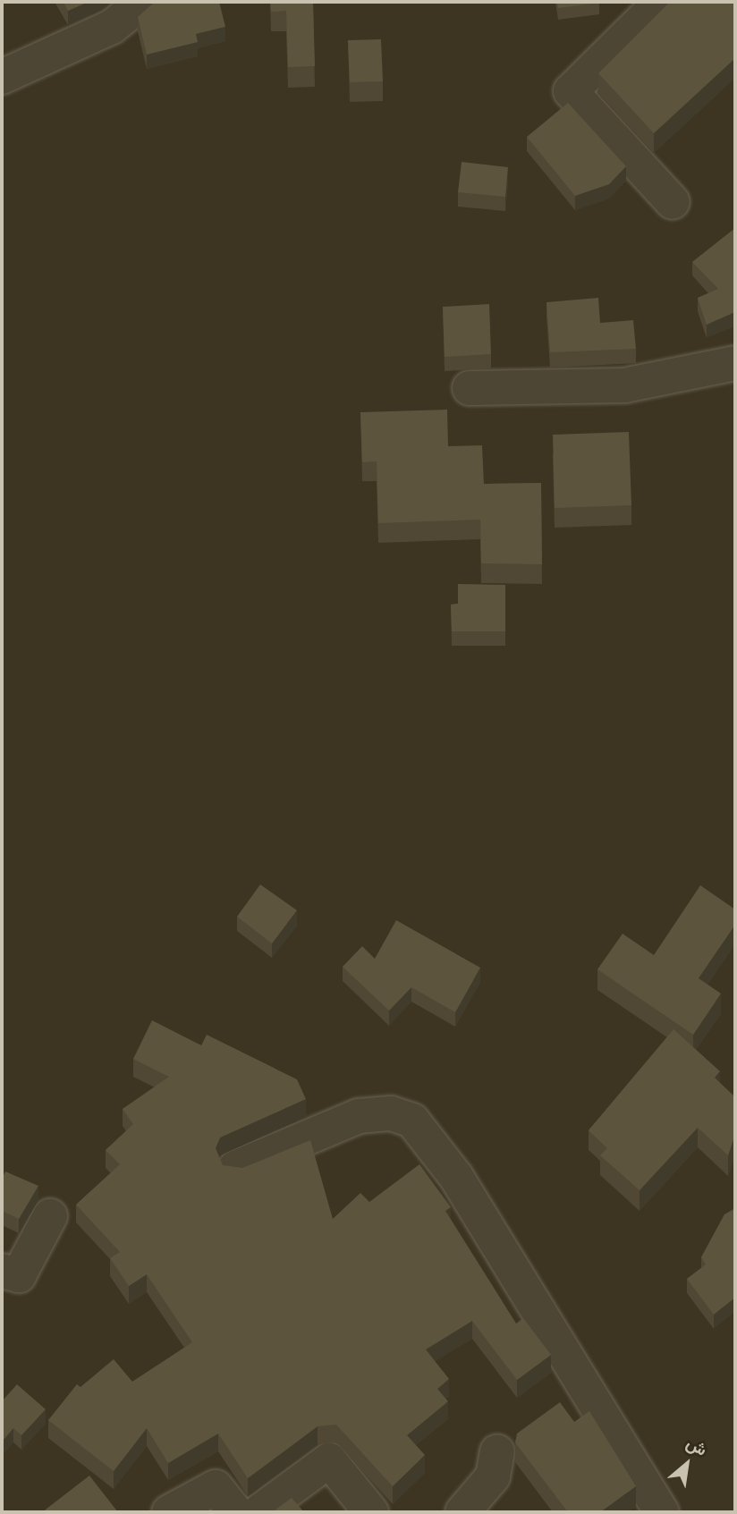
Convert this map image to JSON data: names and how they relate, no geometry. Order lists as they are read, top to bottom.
{
  "north": "top right"
}
